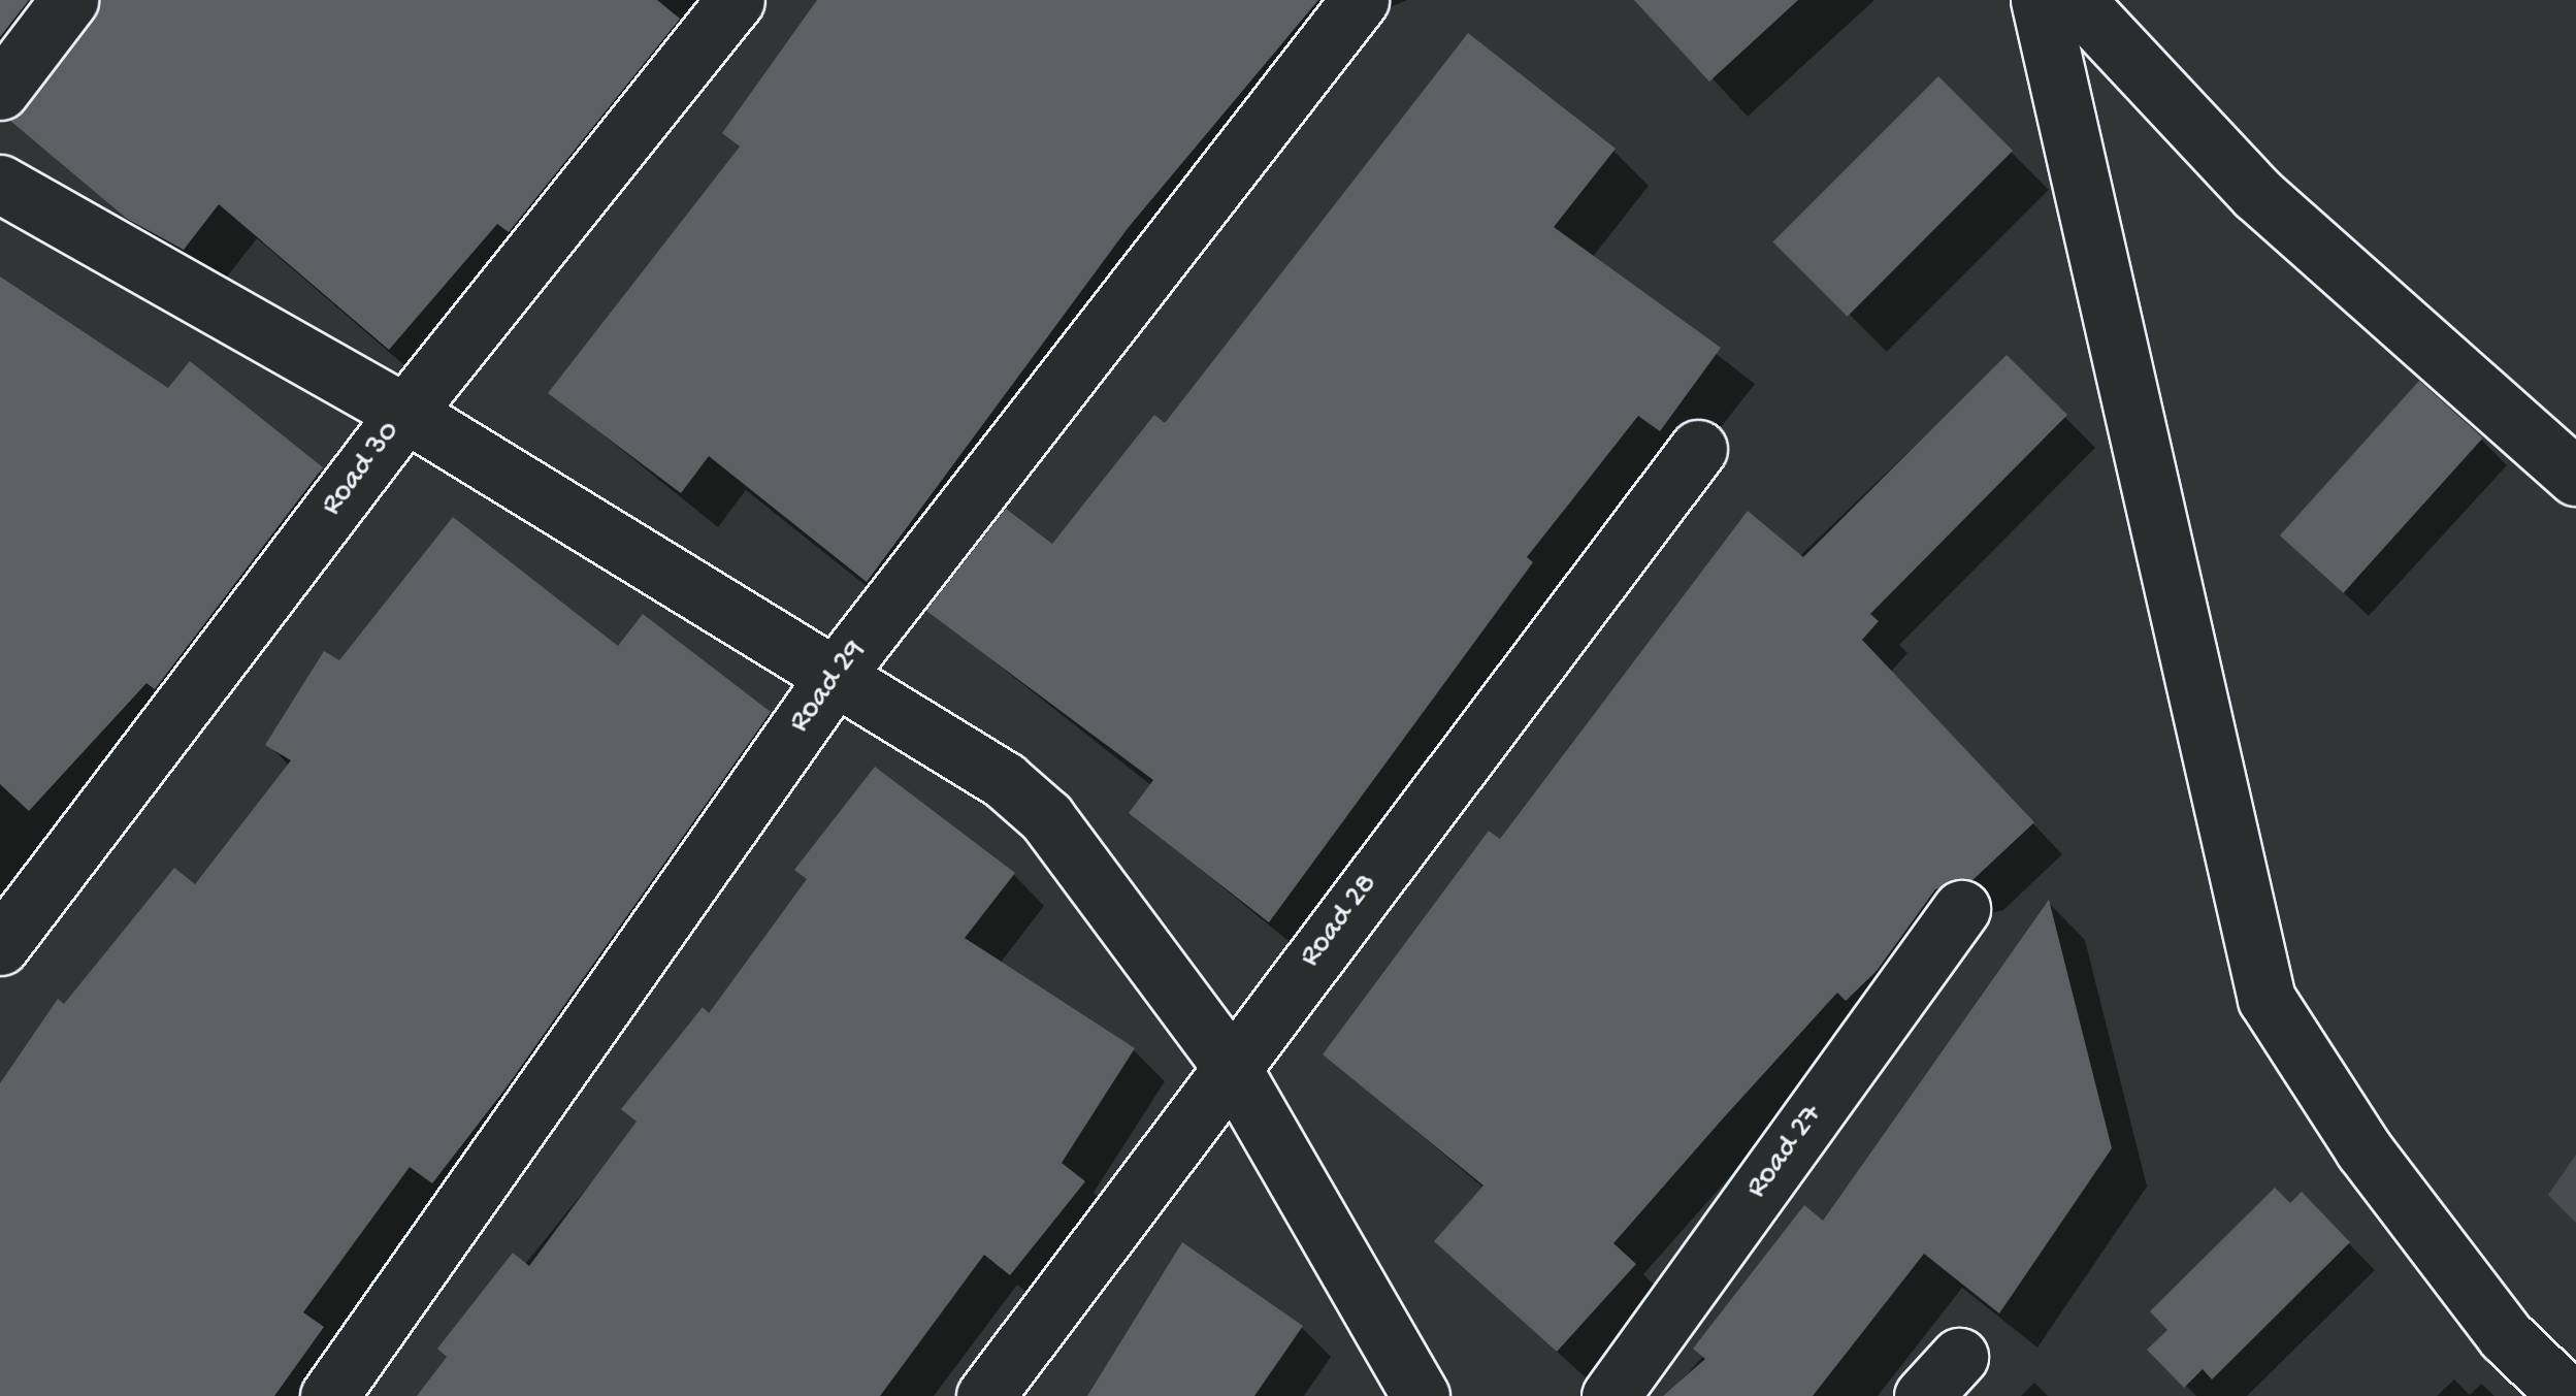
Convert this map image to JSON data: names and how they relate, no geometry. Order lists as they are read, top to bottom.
{
  "streets": {
    "street": [
      "Road 30",
      "Road 29",
      "Road 28",
      "Road 27"
    ]
  }
}
